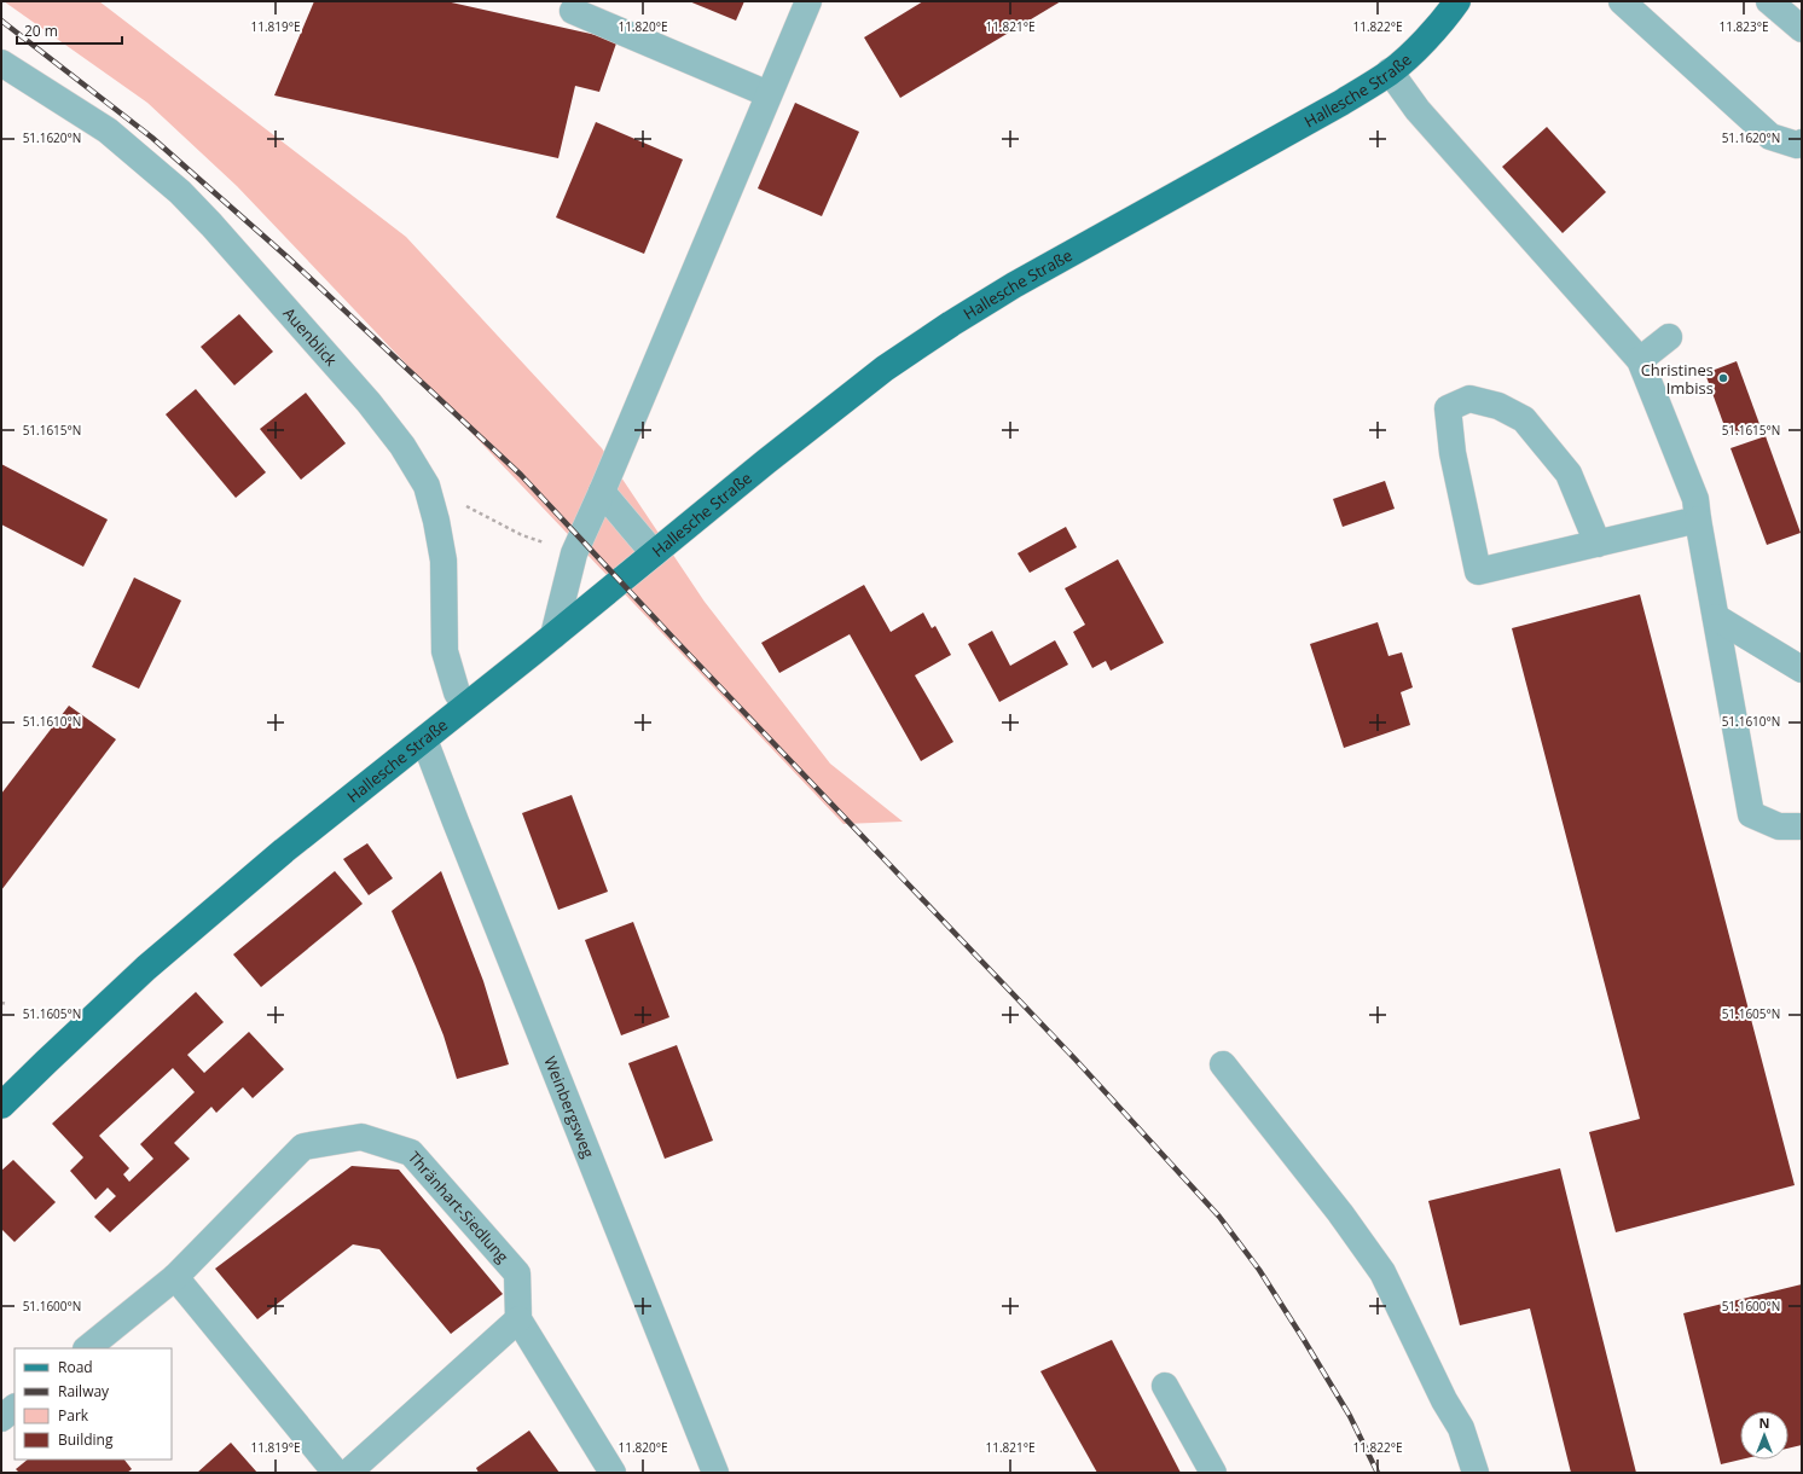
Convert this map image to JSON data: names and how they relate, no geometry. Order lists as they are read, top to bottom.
{
  "streets": {
    "main road": ["Hallesche Straße"],
    "street": ["Auenblick", "Weinbergsweg", "Thränhart-Siedlung"]
  },
  "crossings": [
    ["Hallesche Straße", "Auenblick"],
    ["Hallesche Straße", "Weinbergsweg"]
  ],
  "places": ["Christines Imbiss"],
  "legend": [
    "Road",
    "Railway",
    "Park",
    "Building"
  ],
  "scale_bar": "20 m",
  "north": "top",
  "coordinates": [
    "11.819°E",
    "11.820°E",
    "11.821°E",
    "11.822°E",
    "11.823°E",
    "51.1620°N",
    "51.1615°N",
    "51.1610°N",
    "51.1605°N",
    "51.1600°N"
  ]
}
